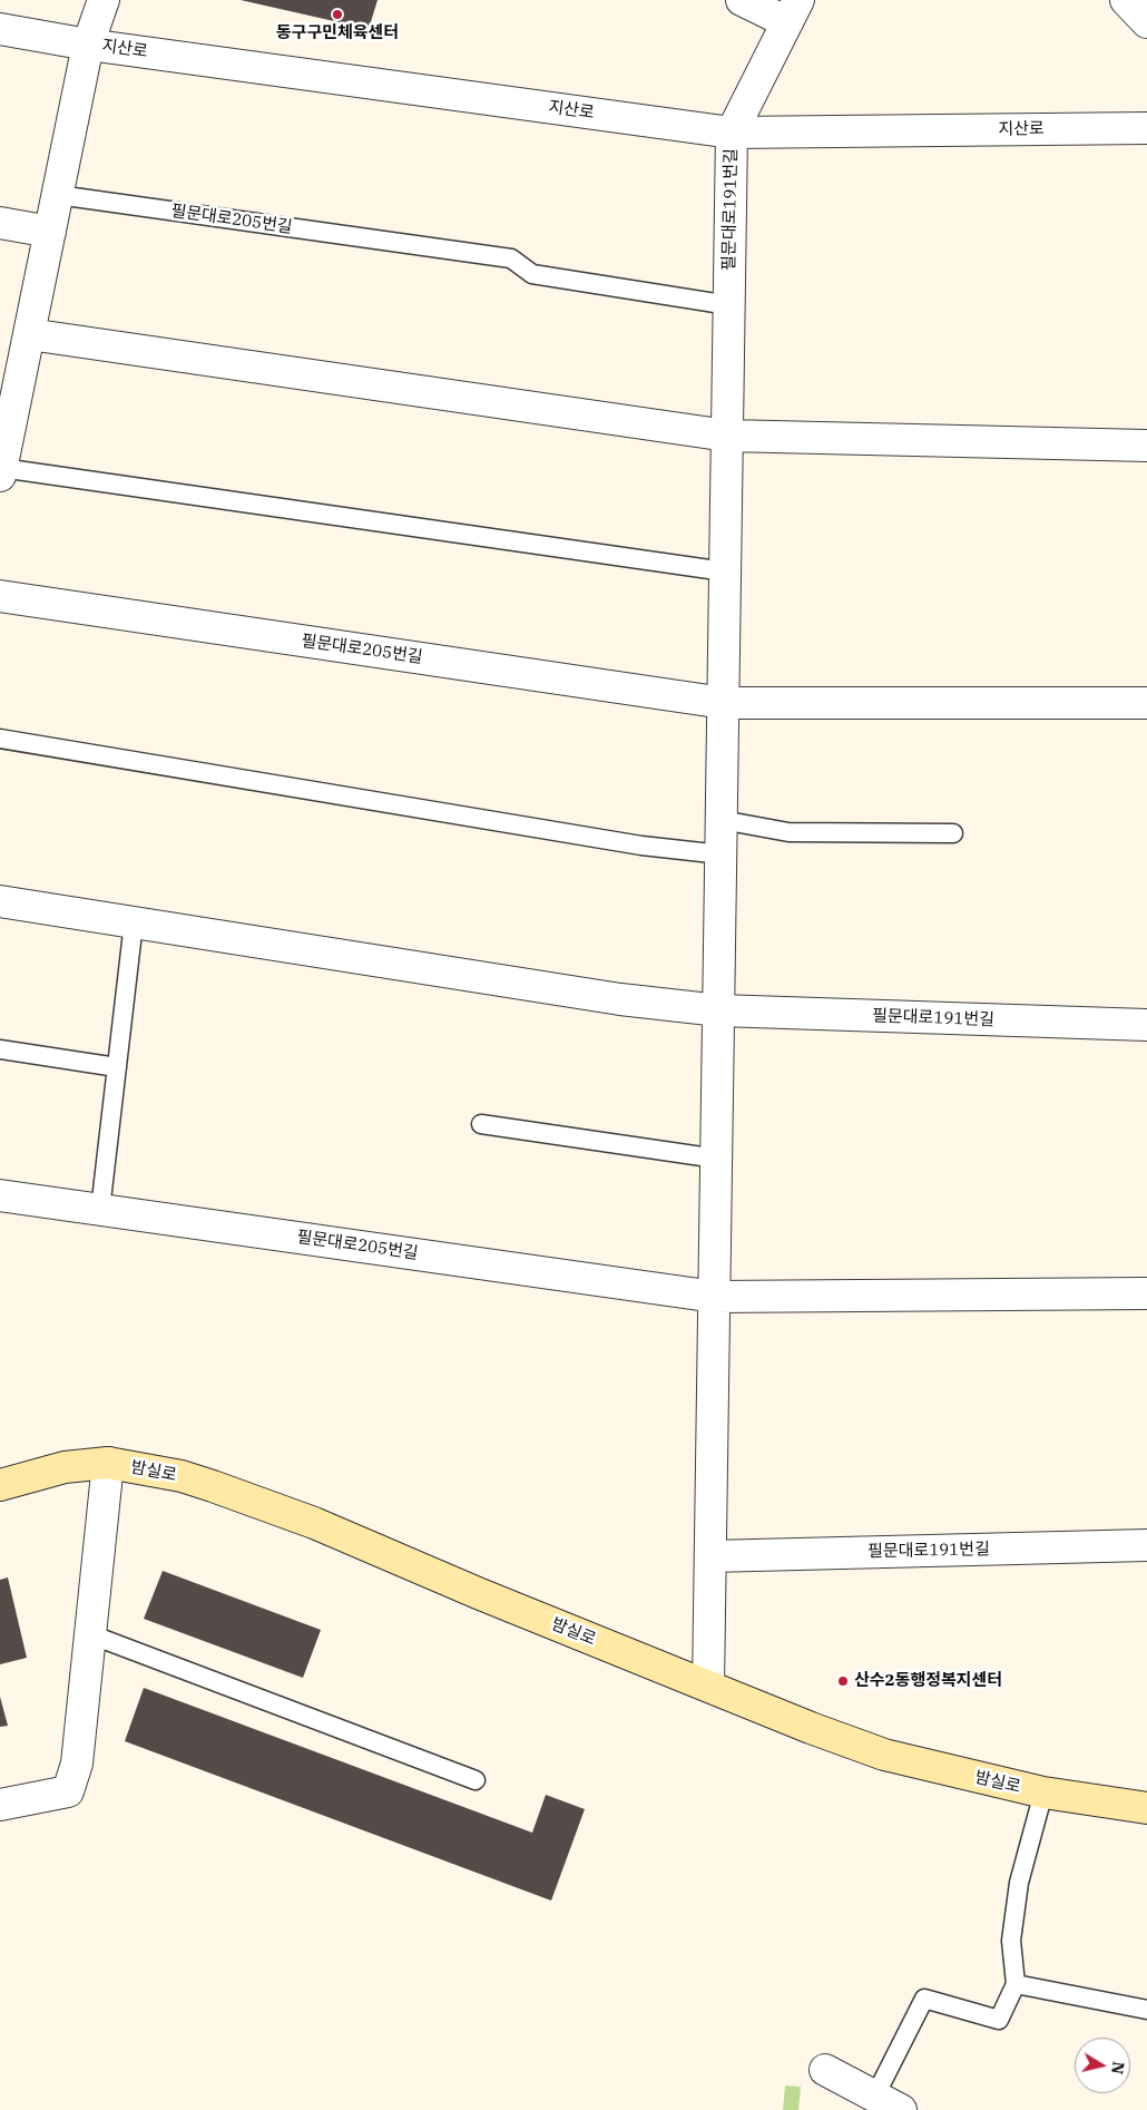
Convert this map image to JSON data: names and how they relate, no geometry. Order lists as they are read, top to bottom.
{
  "streets": {
    "main road": ["밤실로"],
    "street": ["지산로", "필문대로191번길", "필문대로205번길"]
  },
  "crossings": [
    ["지산로", "필문대로191번길"],
    ["필문대로191번길", "필문대로205번길"],
    ["필문대로191번길", "밤실로"]
  ],
  "places": ["동구구민체육센터", "산수2동행정복지센터"],
  "north": "right"
}
